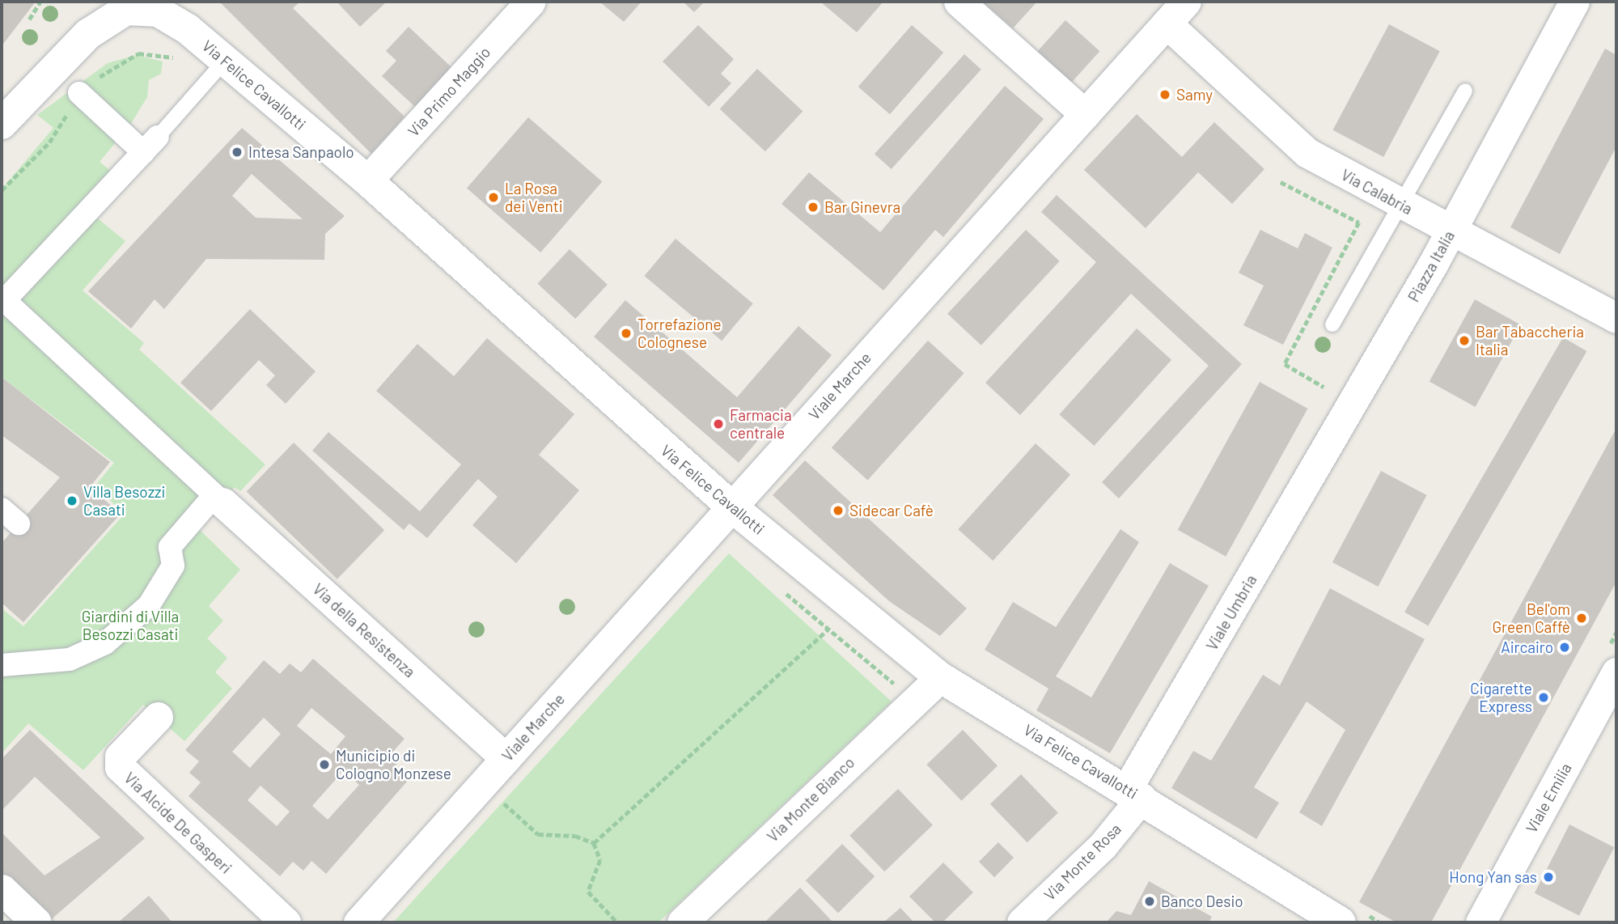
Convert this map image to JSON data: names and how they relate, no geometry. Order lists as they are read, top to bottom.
{
  "streets": {
    "street": [
      "Via Felice Cavallotti",
      "Via Primo Maggio",
      "Via Calabria",
      "Piazza Italia",
      "Viale Marche",
      "Viale Umbria",
      "Via della Resistenza",
      "Viale Emilia",
      "Via Monte Bianco",
      "Via Alcide De Gasperi",
      "Via Monte Rosa"
    ]
  },
  "crossings": [
    ["Via Felice Cavallotti", "Via Primo Maggio"],
    ["Via Felice Cavallotti", "Viale Marche"],
    ["Via Felice Cavallotti", "Viale Umbria"],
    ["Via Felice Cavallotti", "Via Monte Bianco"],
    ["Via Felice Cavallotti", "Via Monte Rosa"],
    ["Via Calabria", "Piazza Italia"],
    ["Via Calabria", "Viale Marche"],
    ["Piazza Italia", "Viale Umbria"],
    ["Viale Marche", "Via della Resistenza"],
    ["Viale Umbria", "Via Monte Rosa"]
  ],
  "parks": ["Giardini di Villa Besozzi Casati"],
  "places": [
    "Samy",
    "Intesa Sanpaolo",
    "La Rosa dei Venti",
    "Bar Ginevra",
    "Torrefazione Colognese",
    "Bar Tabaccheria Italia",
    "Farmacia centrale",
    "Villa Besozzi Casati",
    "Sidecar Cafè",
    "Bel'om Green Caffè",
    "Aircairo",
    "Cigarette Express",
    "Municipio di Cologno Monzese",
    "Hong Yan sas",
    "Banco Desio"
  ]
}
